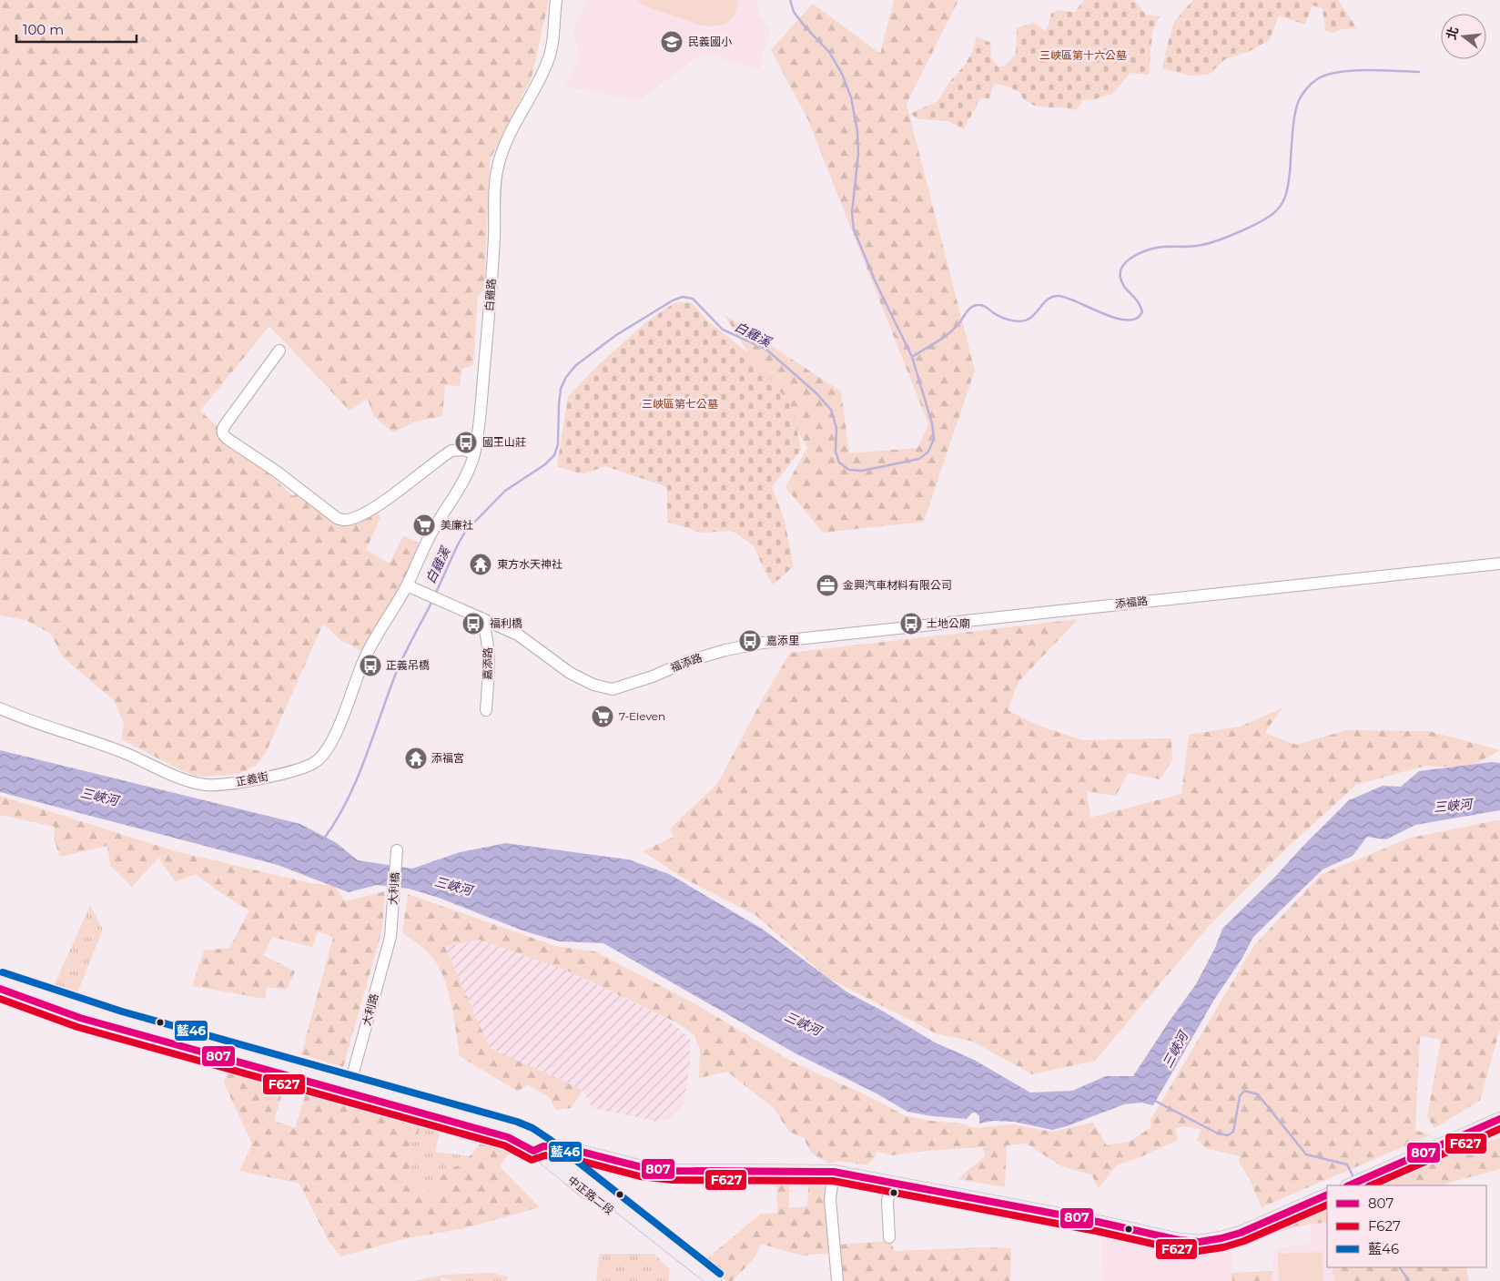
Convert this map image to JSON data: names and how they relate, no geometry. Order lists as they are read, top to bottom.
{
  "streets": {
    "main road": ["中正路二段"],
    "street": [
      "白雞路",
      "添福路",
      "福添路",
      "嘉添路",
      "正義街",
      "大利橋",
      "大利路"
    ]
  },
  "crossings": [
    ["白雞路", "正義街"],
    ["添福路", "福添路"],
    ["福添路", "嘉添路"],
    ["大利橋", "大利路"],
    ["大利路", "中正路二段"]
  ],
  "water": ["白雞溪", "三峽河"],
  "parks": ["三峽區第十六公墓", "三峽區第七公墓"],
  "places": {
    "school or university": ["民義國小"],
    "bus stop": [
      "國王山莊",
      "福利橋",
      "土地公廟",
      "嘉添里",
      "正義吊橋"
    ],
    "supermarket": ["美廉社", "7-Eleven"],
    "temple": ["東方水天神社", "添福宮"],
    "office": ["金興汽車材料有限公司"]
  },
  "lines": ["transit line 藍46", "transit line 807", "transit line F627"],
  "legend": ["807", "F627", "藍46"],
  "scale_bar": "100 m",
  "north": "left"
}
